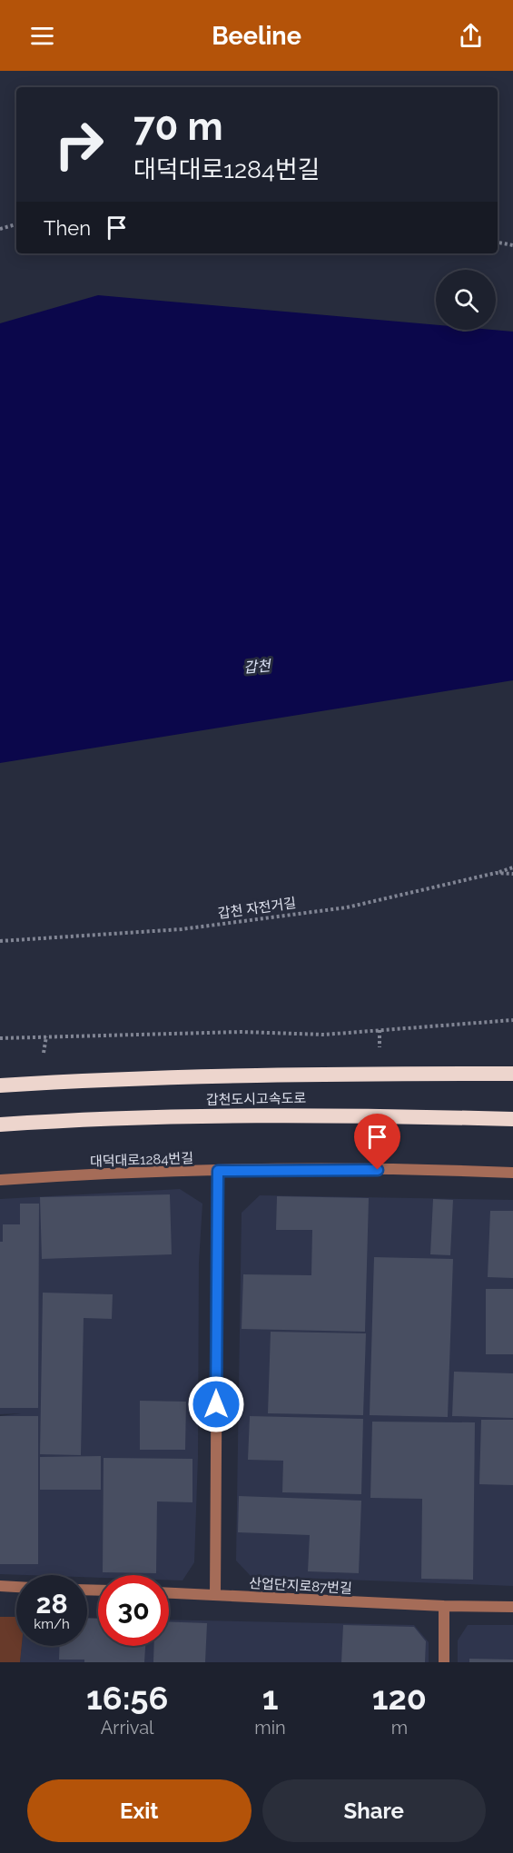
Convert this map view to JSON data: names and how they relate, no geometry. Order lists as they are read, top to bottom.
{
  "streets": {
    "highway": ["갑천도시고속도로"],
    "street": ["대덕대로1284번길", "산업단지로87번길"],
    "path": ["갑천 자전거길"]
  },
  "water": ["갑천"],
  "page": {
    "header": "Beeline",
    "turn": ["70 m", "대덕대로1284번길"],
    "then": "Then",
    "speed": "28 km/h",
    "limit": "30",
    "eta": [
      "16:56",
      "Arrival",
      "1",
      "min",
      "120",
      "m"
    ],
    "buttons": ["Exit", "Share"]
  }
}
